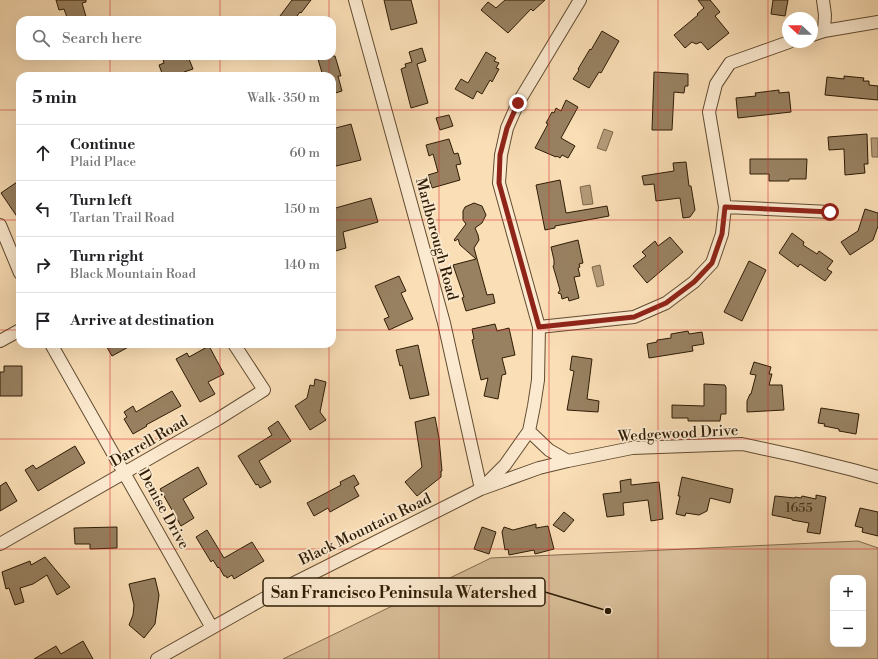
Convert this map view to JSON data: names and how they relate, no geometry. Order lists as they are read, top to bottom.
{
  "streets": {
    "street": [
      "Marlborough Road",
      "Wedgewood Drive",
      "Darrell Road",
      "Denise Drive",
      "Black Mountain Road"
    ]
  },
  "crossings": [
    ["Marlborough Road", "Wedgewood Drive"],
    ["Marlborough Road", "Black Mountain Road"],
    ["Wedgewood Drive", "Black Mountain Road"],
    ["Darrell Road", "Denise Drive"],
    ["Denise Drive", "Black Mountain Road"]
  ],
  "places": ["San Francisco Peninsula Watershed"],
  "house_numbers": ["1655"],
  "north": "left",
  "page": {
    "search": "Search here",
    "heading": ["5 min", "Walk · 350 m"],
    "list": [
      ["Continue", "Plaid Place", "60 m"],
      ["Turn left", "Tartan Trail Road", "150 m"],
      ["Turn right", "Black Mountain Road", "140 m"],
      "Arrive at destination"
    ],
    "map_buttons": ["+", "−"]
  }
}
